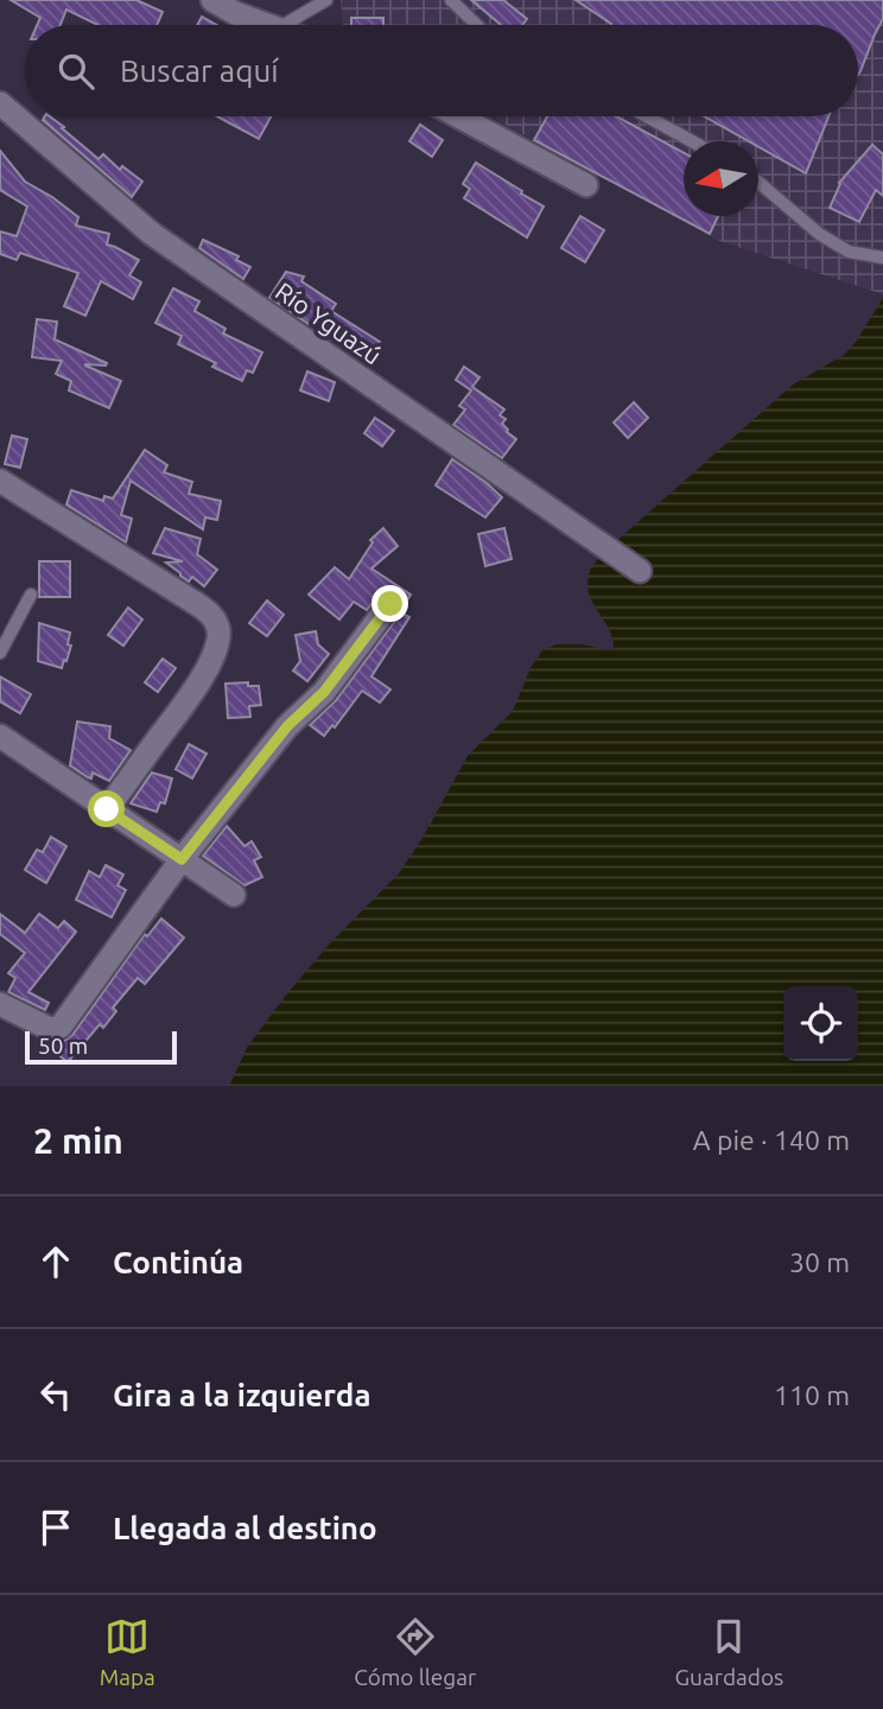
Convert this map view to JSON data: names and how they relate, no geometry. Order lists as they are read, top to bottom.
{
  "streets": {
    "street": ["Río Yguazú"]
  },
  "scale_bar": "50 m",
  "north": "left",
  "page": {
    "search": "Buscar aquí",
    "scale": "50 m",
    "heading": ["2 min", "A pie · 140 m"],
    "list": [
      ["Continúa", "30 m"],
      ["Gira a la izquierda", "110 m"],
      "Llegada al destino"
    ],
    "nav": ["Mapa", "Cómo llegar", "Guardados"]
  }
}
